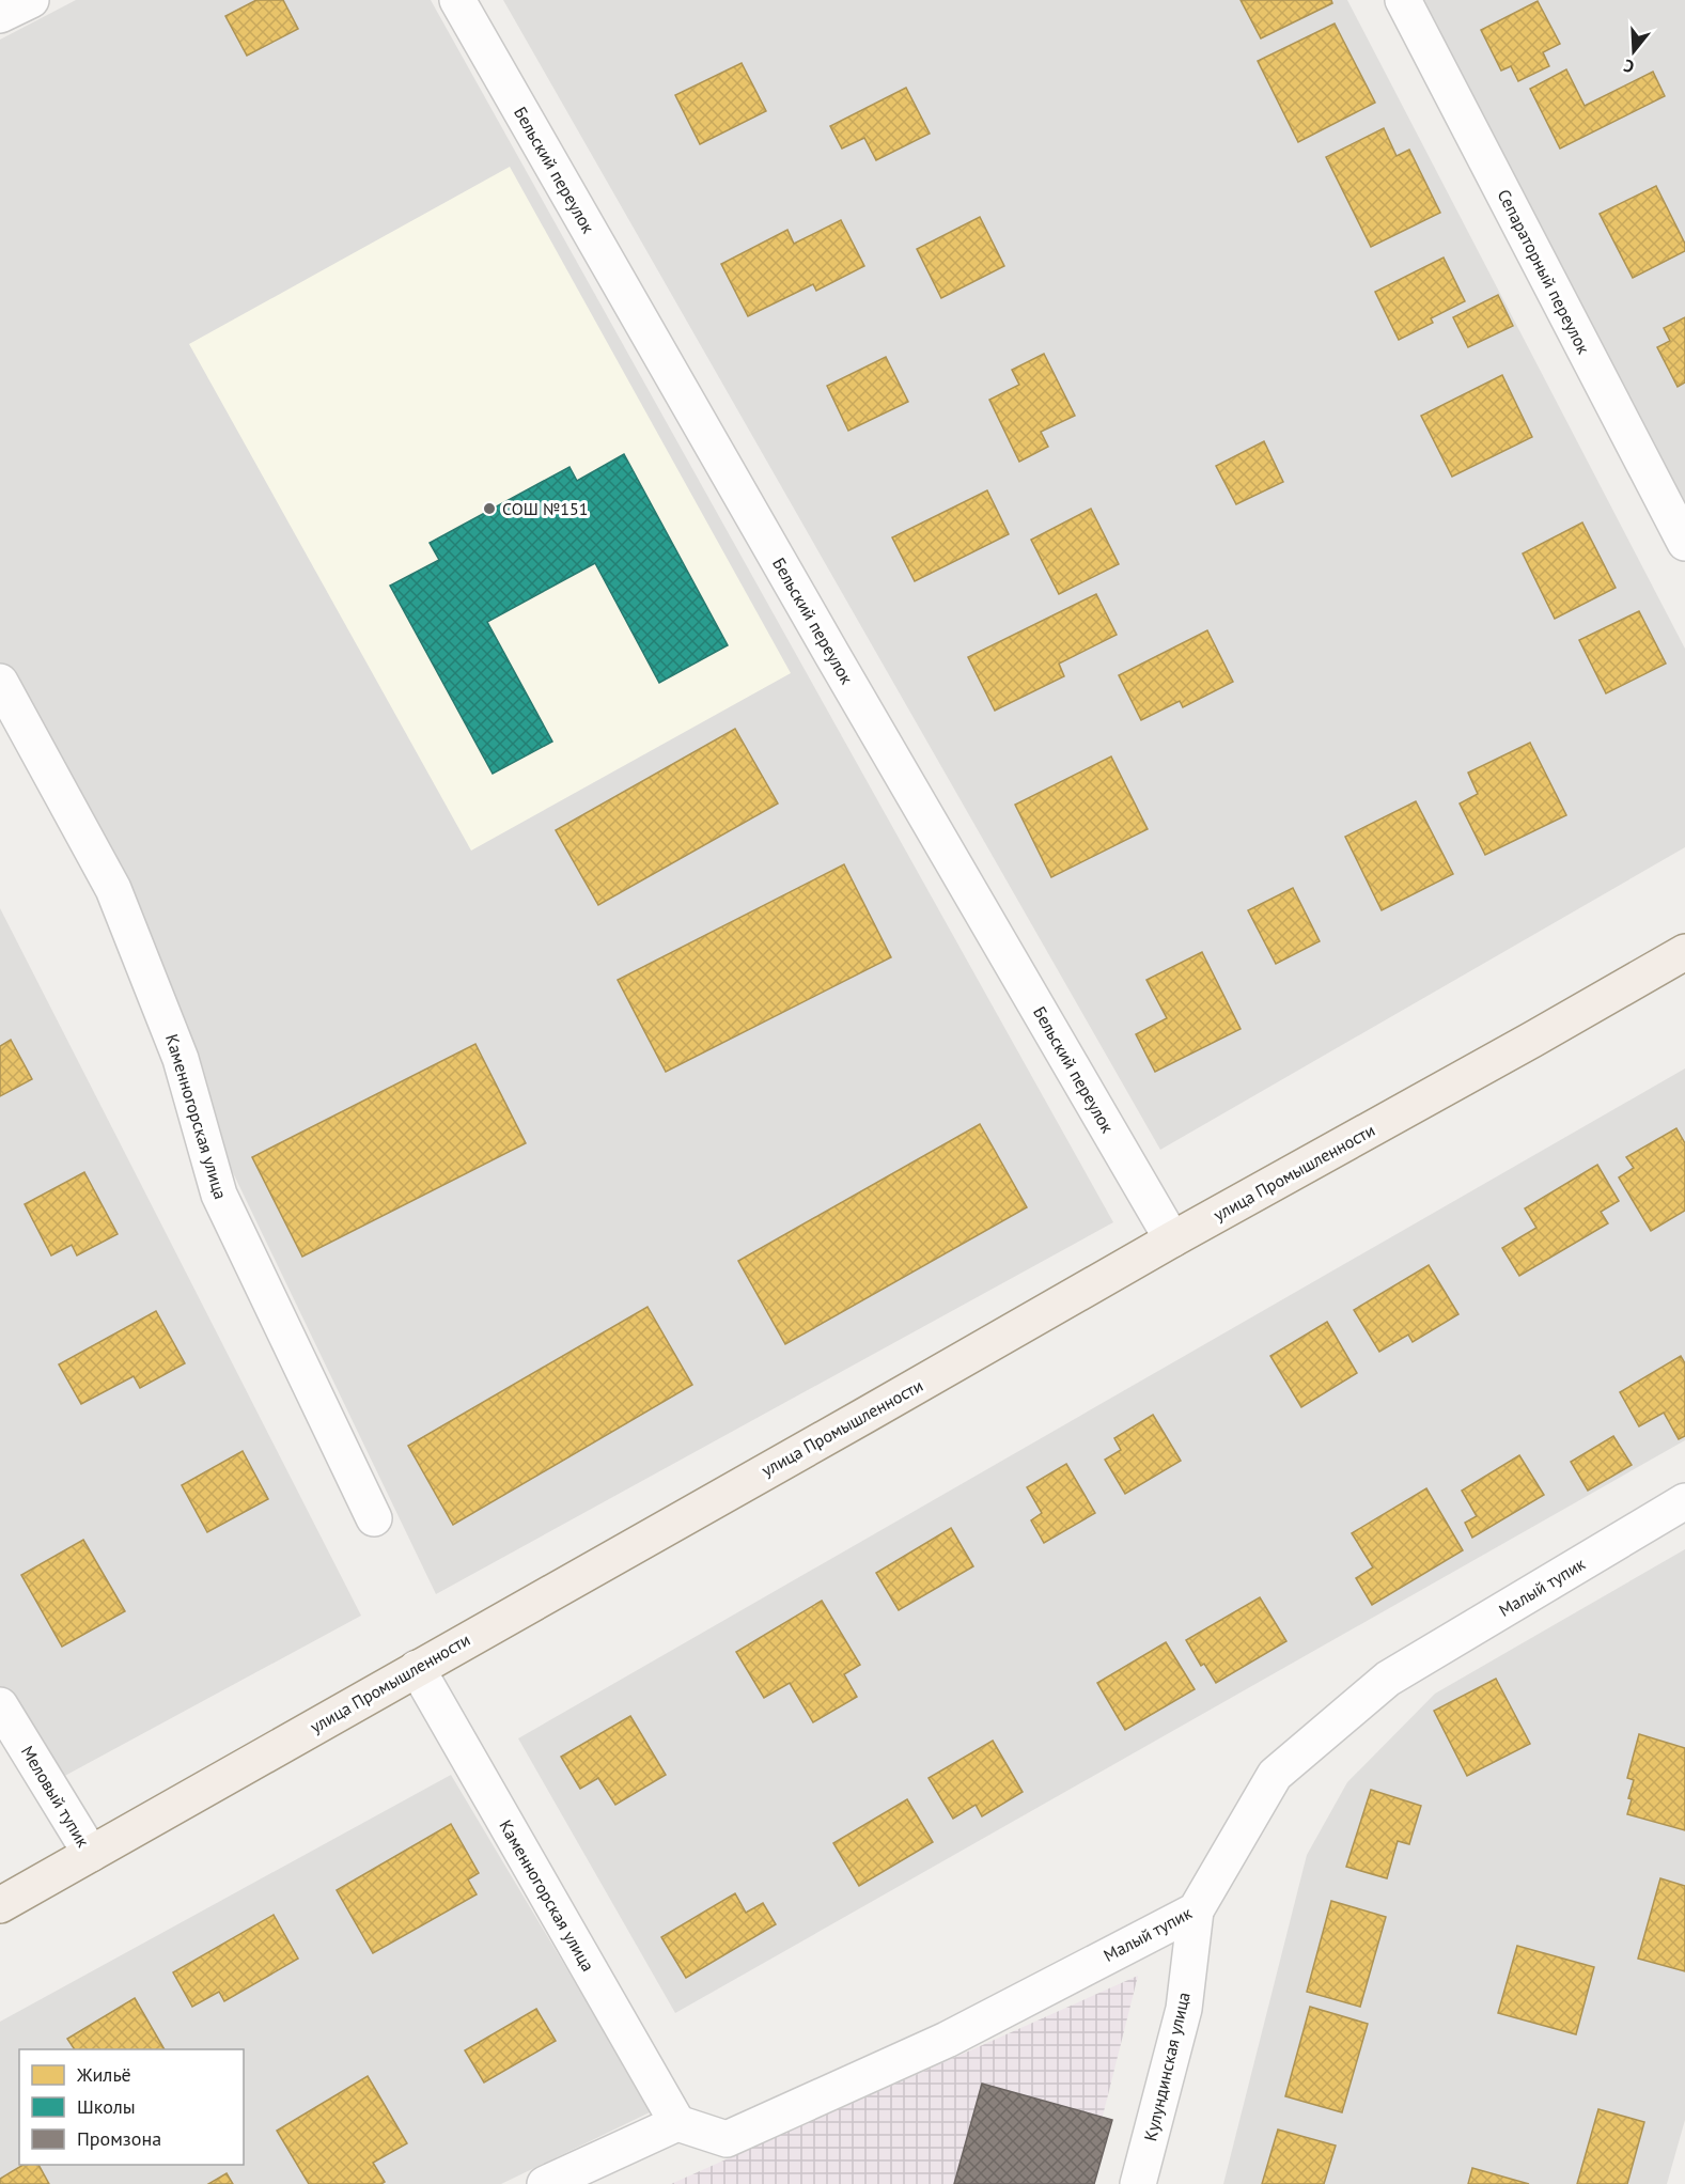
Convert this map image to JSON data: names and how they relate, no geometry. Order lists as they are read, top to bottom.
{
  "streets": {
    "main road": ["улица Промышленности"],
    "street": [
      "Бельский переулок",
      "Сепараторный переулок",
      "Каменногорская улица",
      "Малый тупик",
      "Меловый тупик",
      "Кулундинская улица"
    ]
  },
  "crossings": [
    ["Бельский переулок", "улица Промышленности"],
    ["Каменногорская улица", "улица Промышленности"],
    ["Каменногорская улица", "Малый тупик"],
    ["улица Промышленности", "Меловый тупик"],
    ["Малый тупик", "Кулундинская улица"]
  ],
  "places": ["СОШ №151"],
  "legend": ["Жильё", "Школы", "Промзона"],
  "north": "bottom"
}
